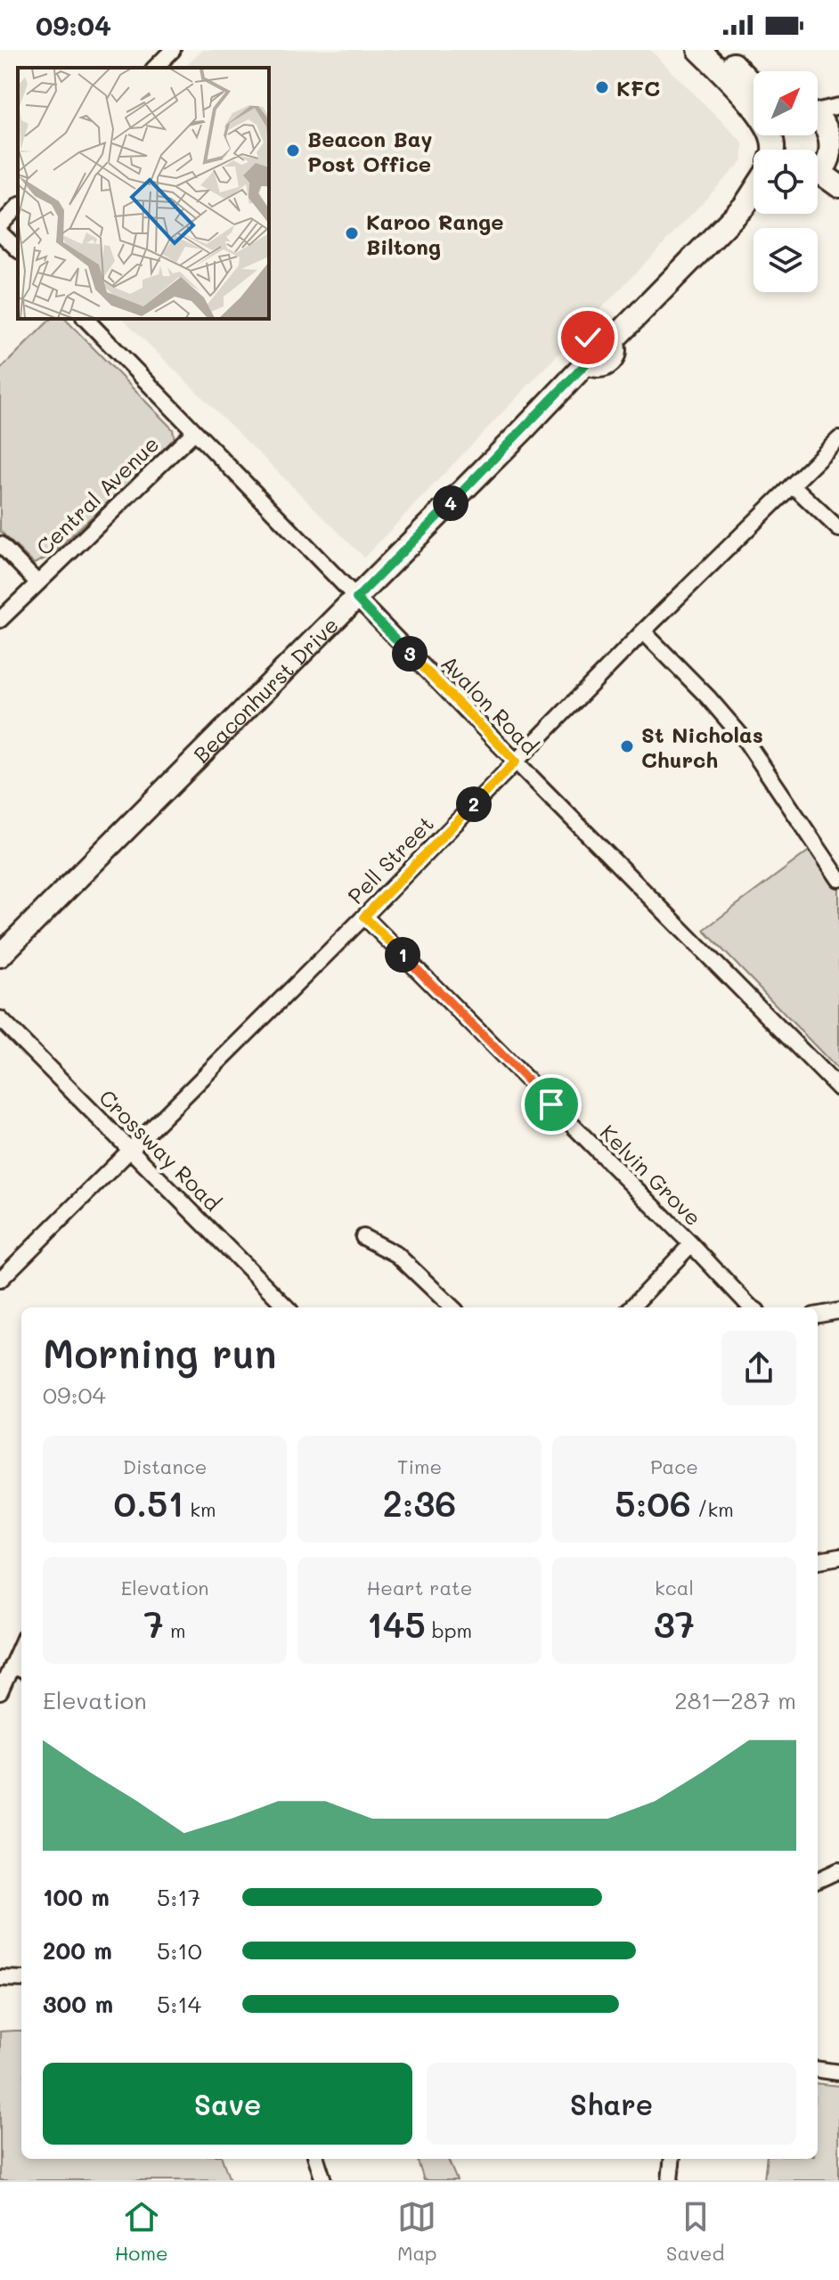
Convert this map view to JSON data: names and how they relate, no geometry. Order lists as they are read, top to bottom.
{
  "streets": {
    "street": [
      "Central Avenue",
      "Beaconhurst Drive",
      "Avalon Road",
      "Pell Street",
      "Crossway Road",
      "Kelvin Grove"
    ]
  },
  "crossings": [
    ["Central Avenue", "Avalon Road"],
    ["Beaconhurst Drive", "Avalon Road"],
    ["Avalon Road", "Pell Street"],
    ["Pell Street", "Crossway Road"],
    ["Pell Street", "Kelvin Grove"]
  ],
  "places": [
    "KFC",
    "Beacon Bay Post Office",
    "Karoo Range Biltong",
    "St Nicholas Church"
  ],
  "north": "top right",
  "page": {
    "status": "09:04",
    "pins": [
      "4",
      "3",
      "2",
      "1"
    ],
    "heading": ["Morning run", "09:04"],
    "stats": [
      ["Distance", "0.51 km"],
      ["Time", "2:36"],
      ["Pace", "5:06 /km"],
      ["Elevation", "7 m"],
      ["Heart rate", "145 bpm"],
      ["kcal", "37"]
    ],
    "chart": ["Elevation", "281–287 m"],
    "list": [
      {
        "name": "100 m",
        "note": "5:17"
      },
      {
        "name": "200 m",
        "note": "5:10"
      },
      {
        "name": "300 m",
        "note": "5:14"
      }
    ],
    "buttons": ["Save", "Share"],
    "tabs": ["Home", "Map", "Saved"]
  }
}
